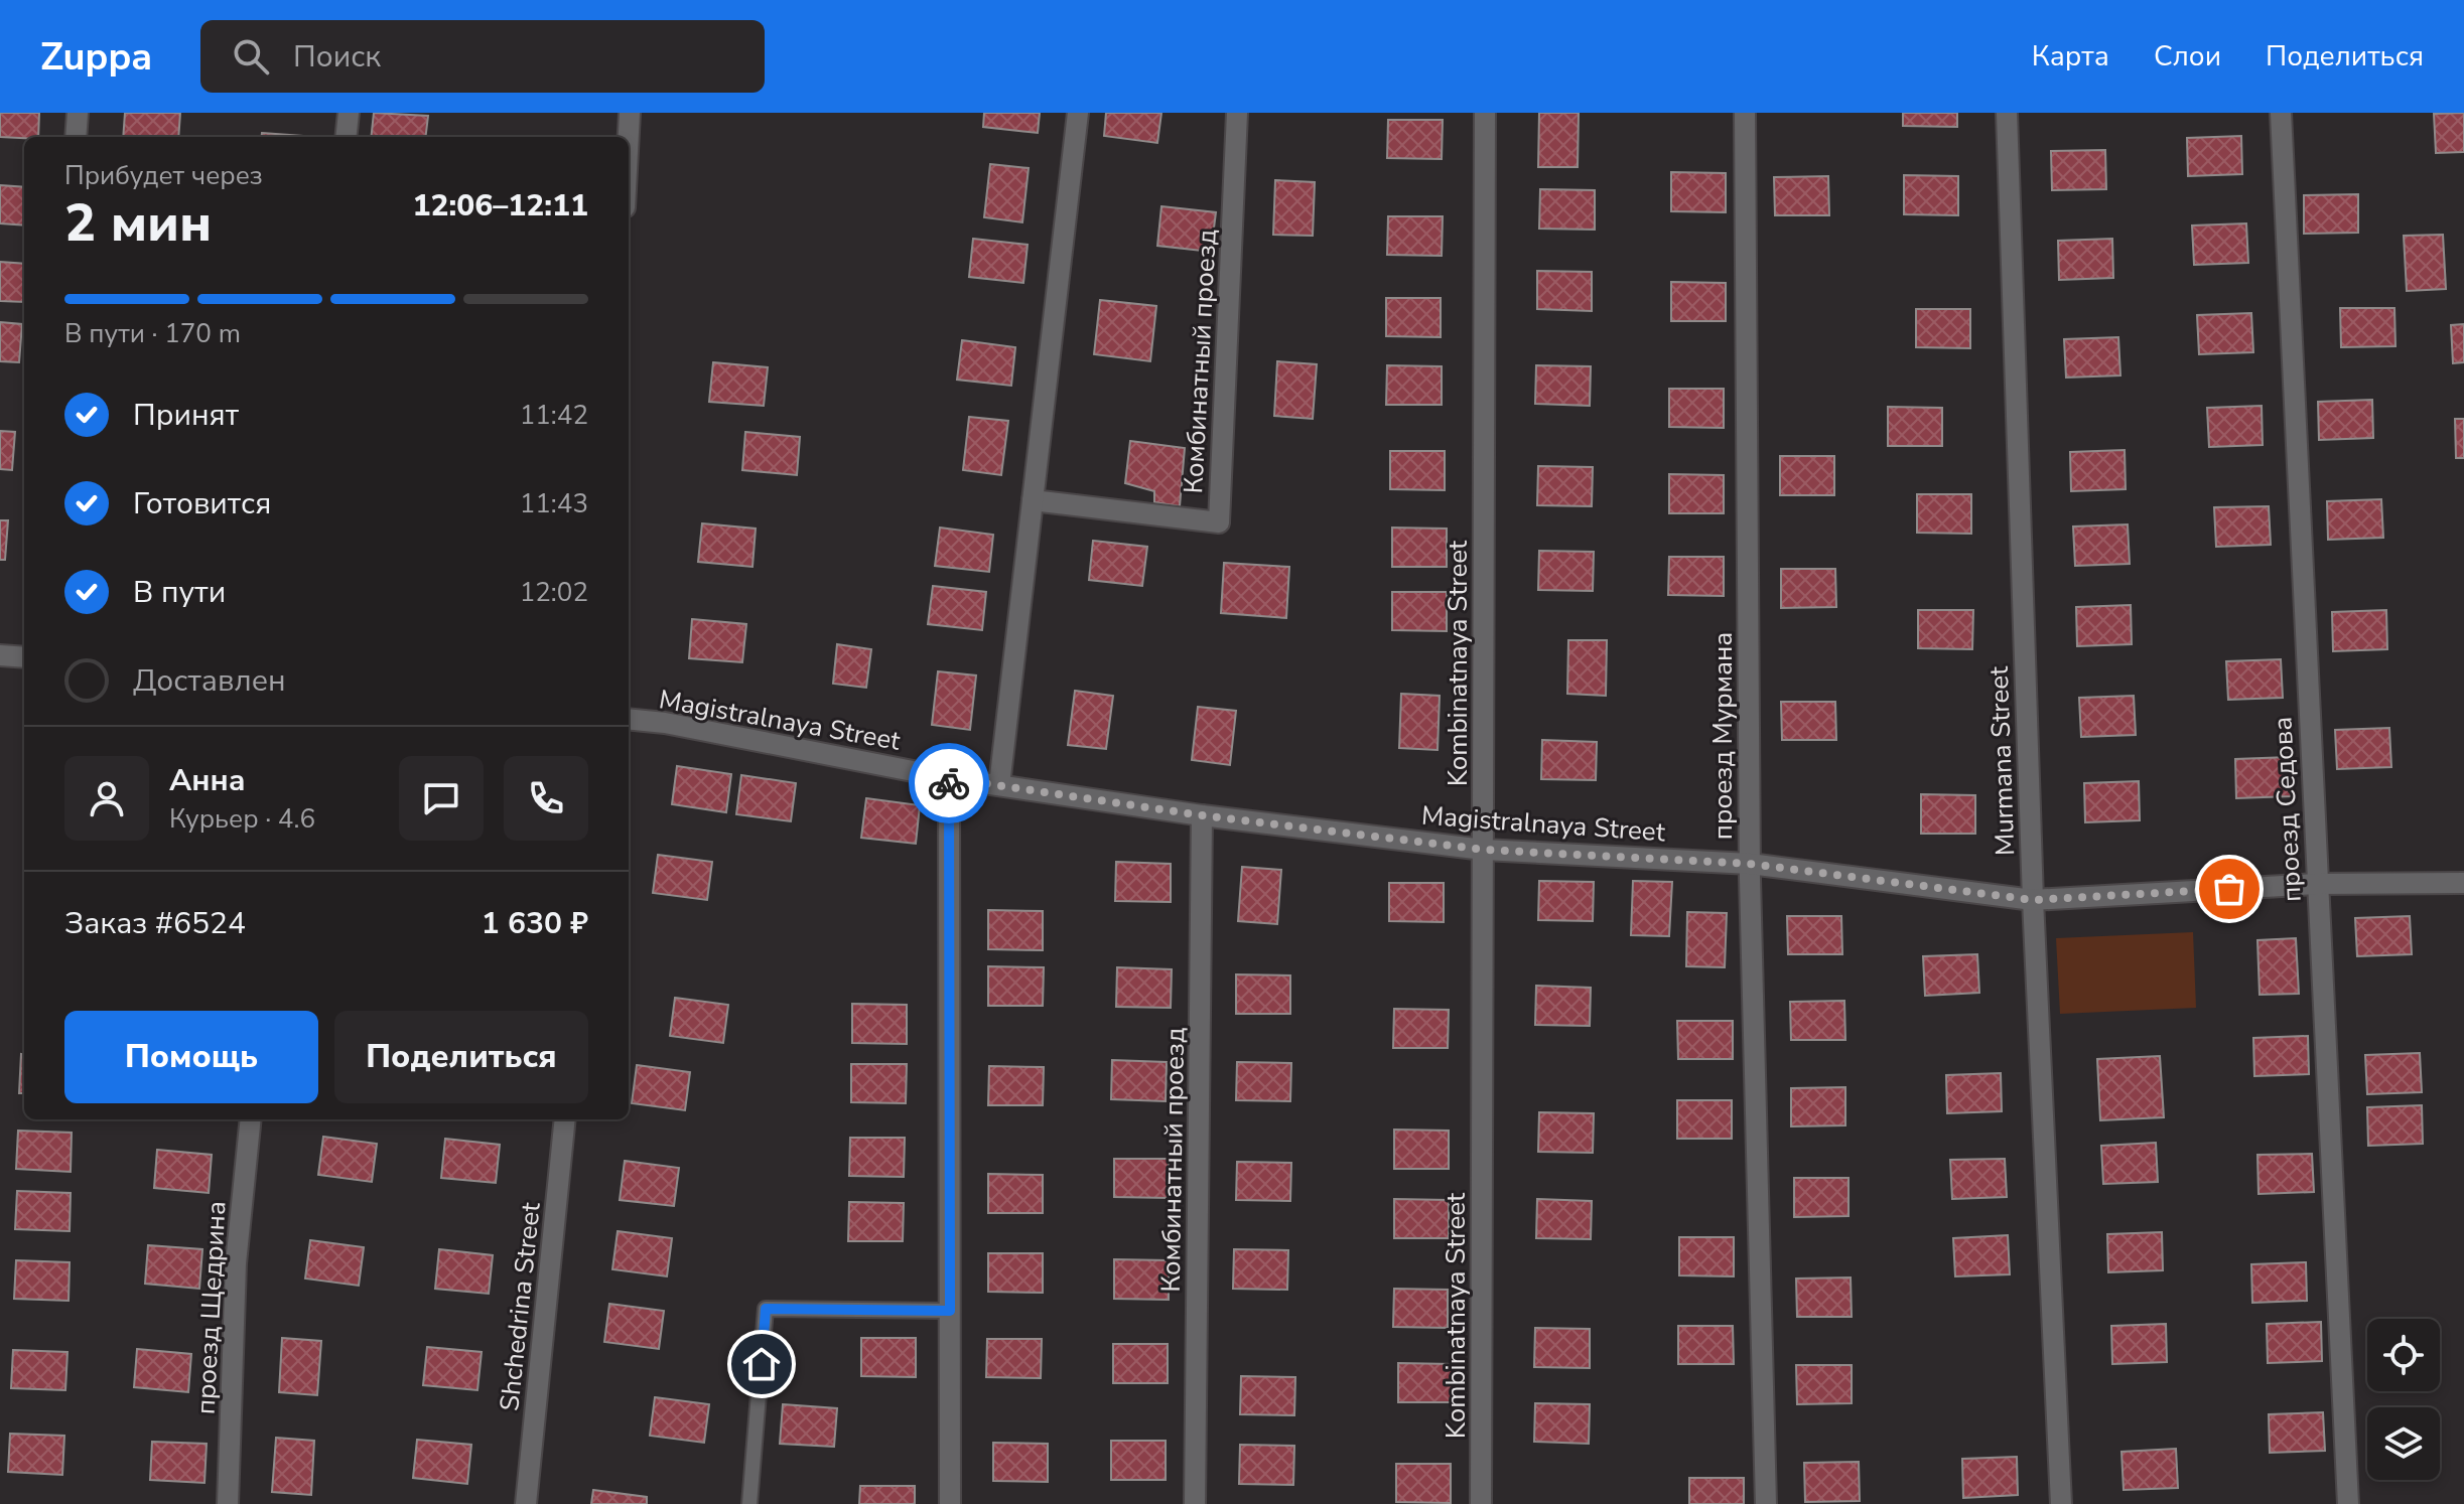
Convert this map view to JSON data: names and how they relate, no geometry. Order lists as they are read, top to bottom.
{
  "streets": {
    "street": [
      "Комбинатный проезд",
      "Kombinatnaya Street",
      "Magistralnaya Street",
      "проезд Мурмана",
      "Murmana Street",
      "проезд Седова",
      "Shchedrina Street",
      "проезд Щедрина"
    ]
  },
  "crossings": [
    ["Комбинатный проезд", "Magistralnaya Street"],
    ["Kombinatnaya Street", "Magistralnaya Street"],
    ["Magistralnaya Street", "проезд Мурмана"],
    ["Magistralnaya Street", "Murmana Street"],
    ["Magistralnaya Street", "проезд Седова"]
  ],
  "page": {
    "header": "Zuppa",
    "search": "Поиск",
    "nav": ["Карта", "Слои", "Поделиться"],
    "heading": ["2 мин", "Прибудет через", "12:06–12:11"],
    "panel": [
      "Анна",
      "Курьер · 4.6",
      "Заказ #6524",
      "1 630 ₽"
    ],
    "bar": "В пути · 170 m",
    "list": [
      ["Принят", "11:42"],
      ["Готовится", "11:43"],
      ["В пути", "12:02"],
      "Доставлен"
    ],
    "buttons": ["Помощь", "Поделиться"]
  }
}
